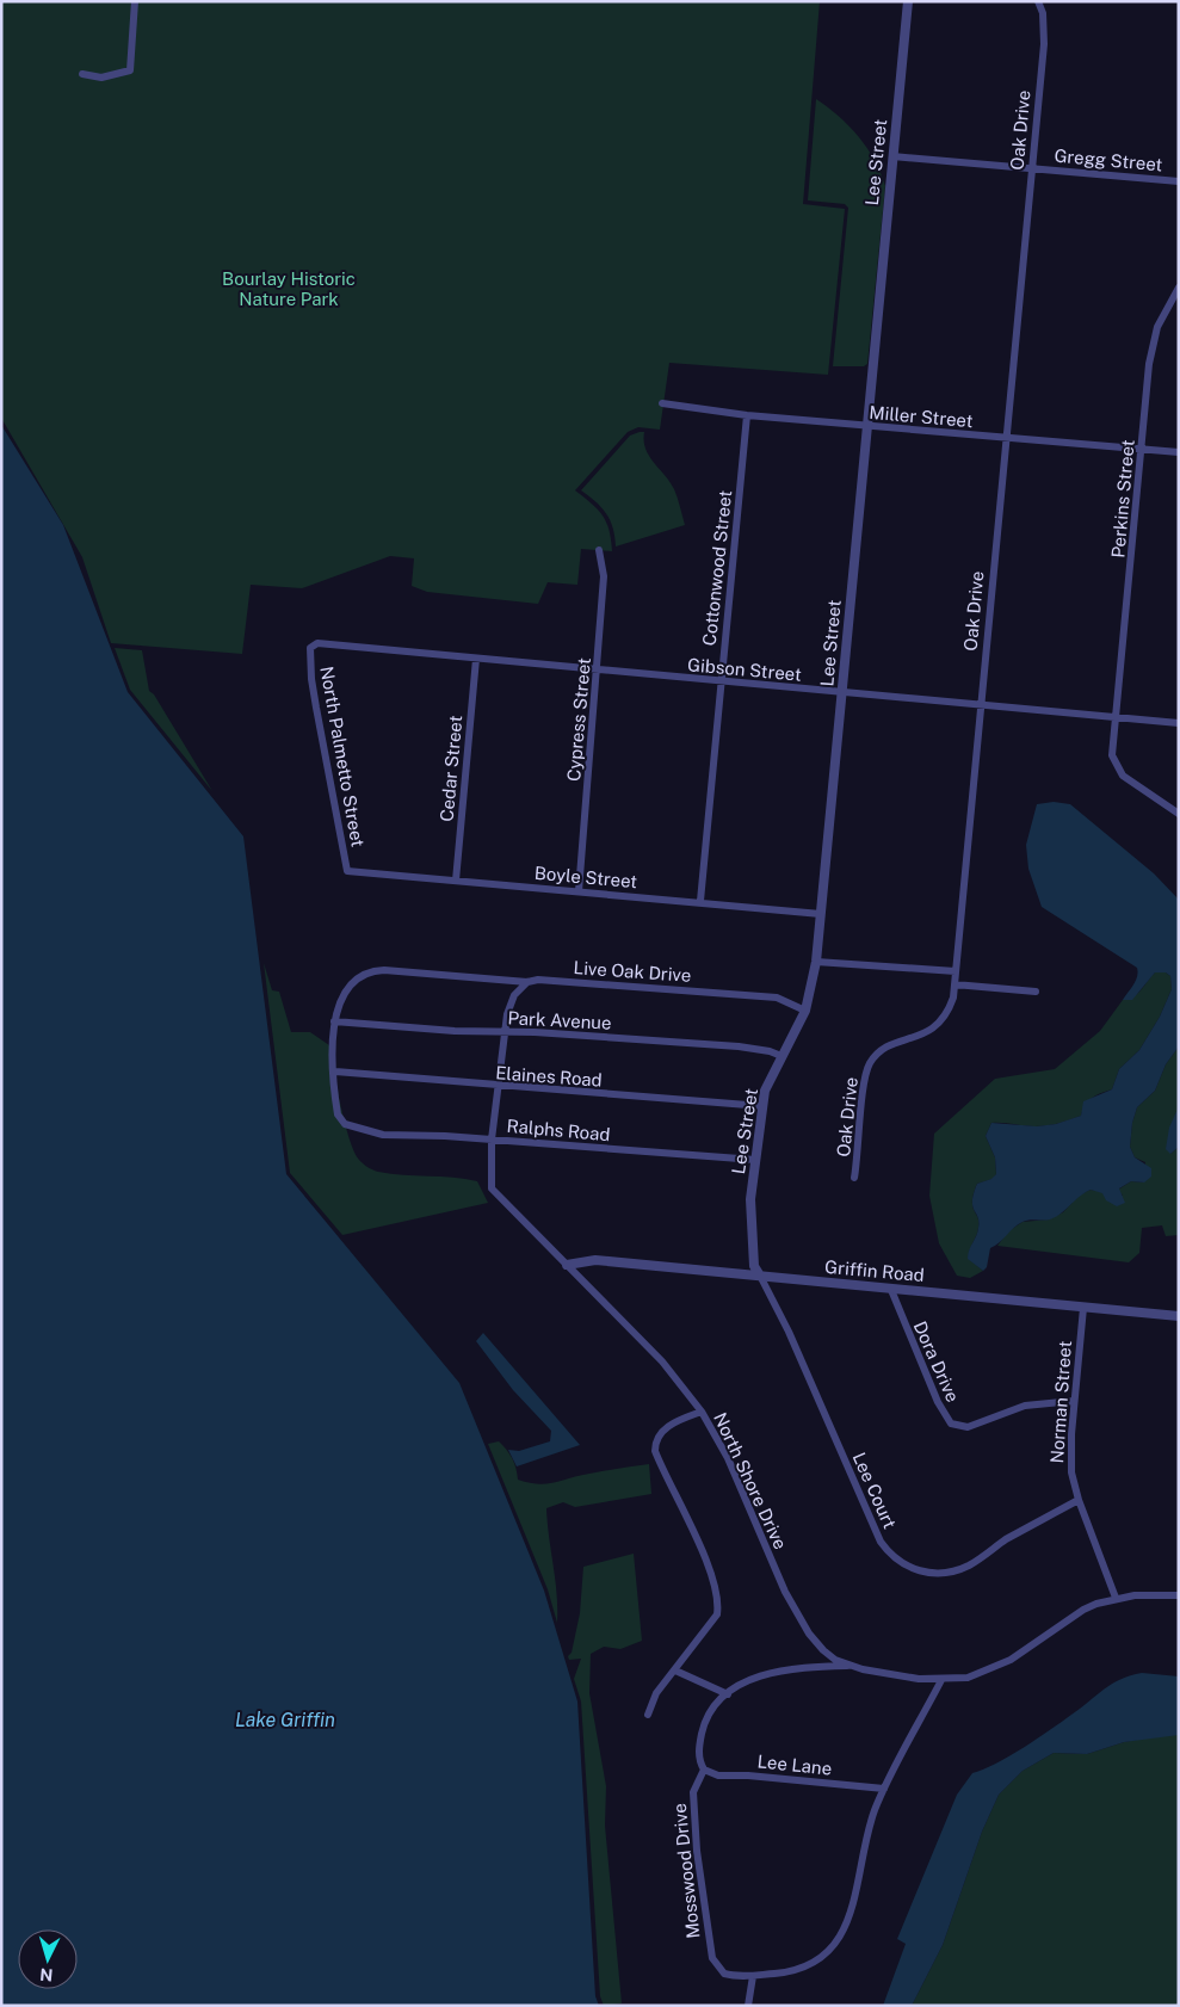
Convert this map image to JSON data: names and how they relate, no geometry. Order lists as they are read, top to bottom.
{
  "streets": {
    "street": [
      "Oak Drive",
      "Gregg Street",
      "Lee Street",
      "Miller Street",
      "Perkins Street",
      "Cottonwood Street",
      "Gibson Street",
      "Cypress Street",
      "North Palmetto Street",
      "Cedar Street",
      "Boyle Street",
      "Live Oak Drive",
      "Park Avenue",
      "Elaines Road",
      "Ralphs Road",
      "Griffin Road",
      "Dora Drive",
      "Norman Street",
      "North Shore Drive",
      "Lee Court",
      "Lee Lane",
      "Mosswood Drive"
    ]
  },
  "crossings": [
    ["Oak Drive", "Gregg Street"],
    ["Oak Drive", "Miller Street"],
    ["Oak Drive", "Gibson Street"],
    ["Gregg Street", "Lee Street"],
    ["Lee Street", "Miller Street"],
    ["Lee Street", "Gibson Street"],
    ["Lee Street", "Boyle Street"],
    ["Lee Street", "Live Oak Drive"],
    ["Lee Street", "Park Avenue"],
    ["Lee Street", "Elaines Road"],
    ["Lee Street", "Ralphs Road"],
    ["Lee Street", "Griffin Road"],
    ["Lee Street", "Lee Court"],
    ["Miller Street", "Perkins Street"],
    ["Miller Street", "Cottonwood Street"],
    ["Perkins Street", "Gibson Street"],
    ["Cottonwood Street", "Gibson Street"],
    ["Cottonwood Street", "Boyle Street"],
    ["Gibson Street", "Cypress Street"],
    ["Gibson Street", "North Palmetto Street"],
    ["Gibson Street", "Cedar Street"],
    ["Cypress Street", "Boyle Street"],
    ["North Palmetto Street", "Boyle Street"],
    ["Cedar Street", "Boyle Street"],
    ["Live Oak Drive", "Park Avenue"],
    ["Live Oak Drive", "Elaines Road"],
    ["Live Oak Drive", "Ralphs Road"],
    ["Live Oak Drive", "North Shore Drive"],
    ["Park Avenue", "North Shore Drive"],
    ["Elaines Road", "North Shore Drive"],
    ["Ralphs Road", "North Shore Drive"],
    ["Griffin Road", "Dora Drive"],
    ["Griffin Road", "Norman Street"],
    ["Griffin Road", "North Shore Drive"],
    ["Griffin Road", "Lee Court"],
    ["Dora Drive", "Norman Street"],
    ["Norman Street", "North Shore Drive"],
    ["Norman Street", "Lee Court"],
    ["North Shore Drive", "Mosswood Drive"],
    ["Lee Lane", "Mosswood Drive"]
  ],
  "water": ["Lake Griffin"],
  "parks": ["Bourlay Historic Nature Park"],
  "north": "bottom"
}
